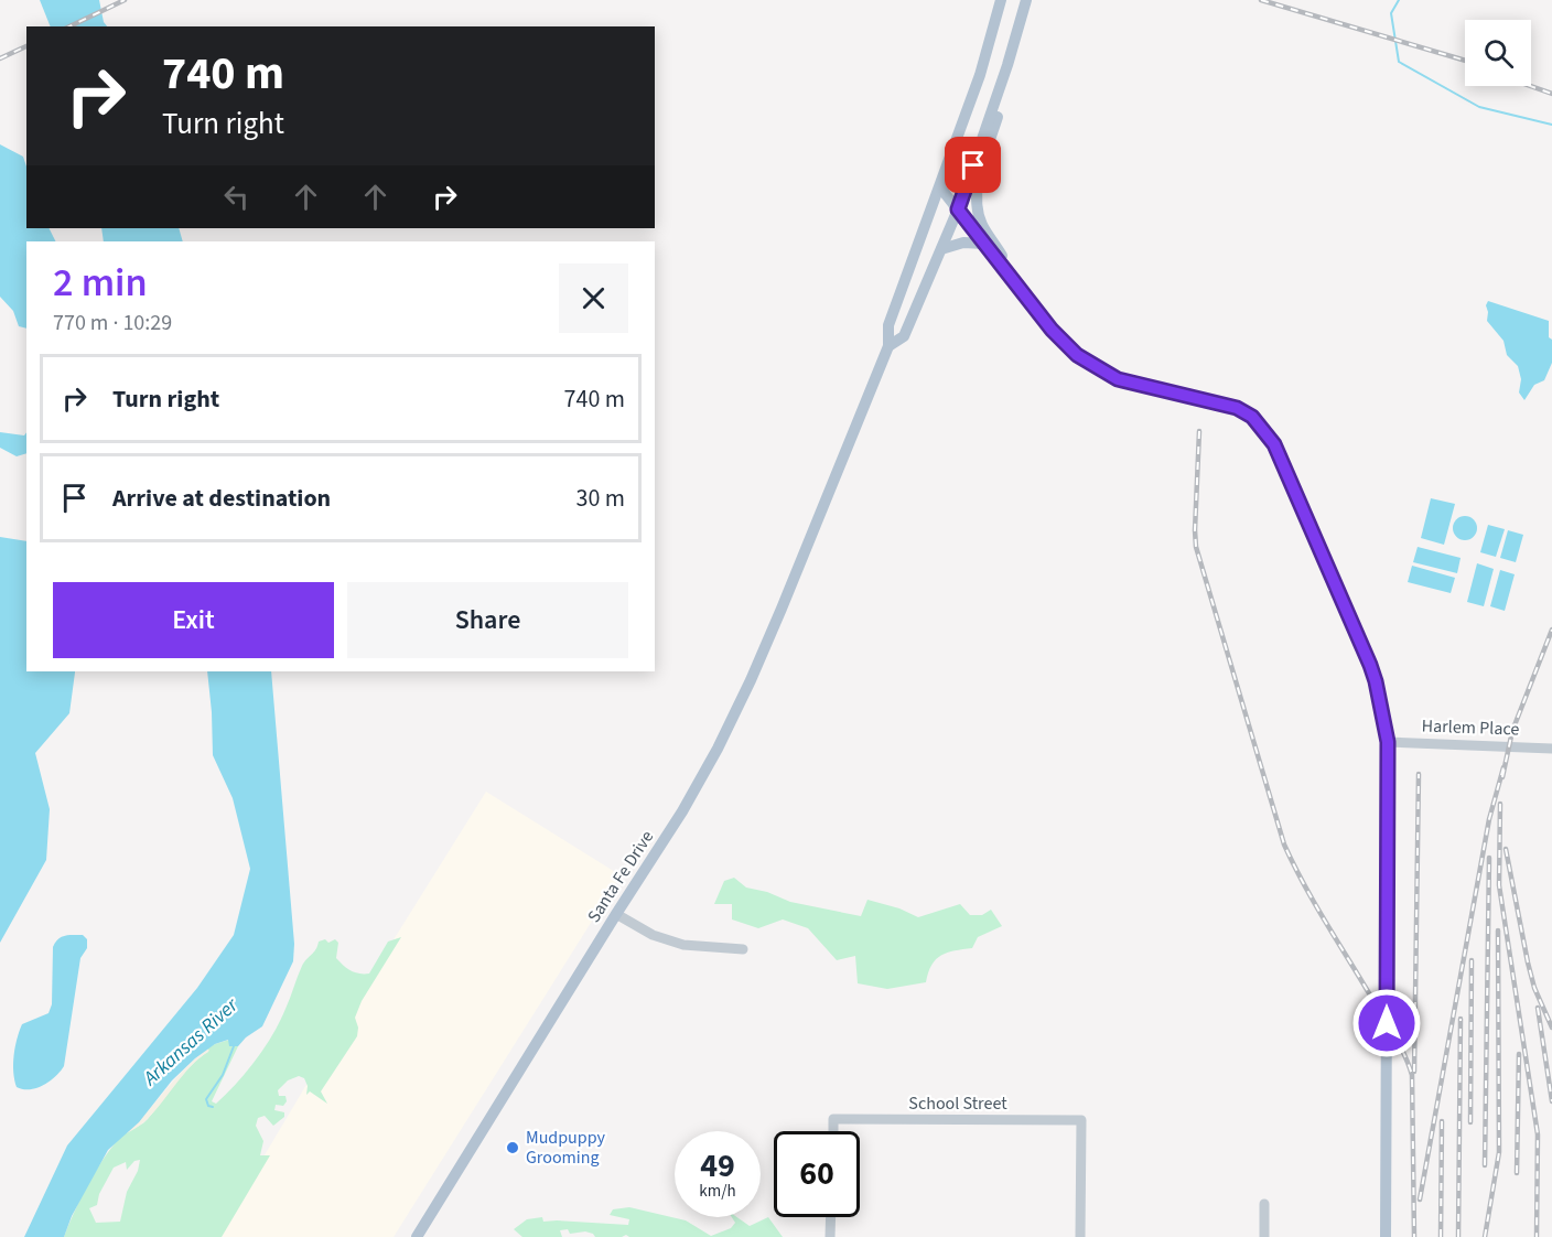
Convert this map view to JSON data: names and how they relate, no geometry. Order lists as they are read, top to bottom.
{
  "streets": {
    "main road": ["Santa Fe Drive"],
    "street": ["Harlem Place", "School Street"]
  },
  "water": ["Arkansas River"],
  "places": ["Mudpuppy Grooming"],
  "page": {
    "turn": ["740 m", "Turn right"],
    "heading": ["2 min", "770 m · 10:29"],
    "list": [
      {
        "name": "Turn right",
        "value": "740 m"
      },
      {
        "name": "Arrive at destination",
        "value": "30 m"
      }
    ],
    "buttons": ["Exit", "Share"],
    "speed": "49 km/h",
    "limit": "60"
  }
}
